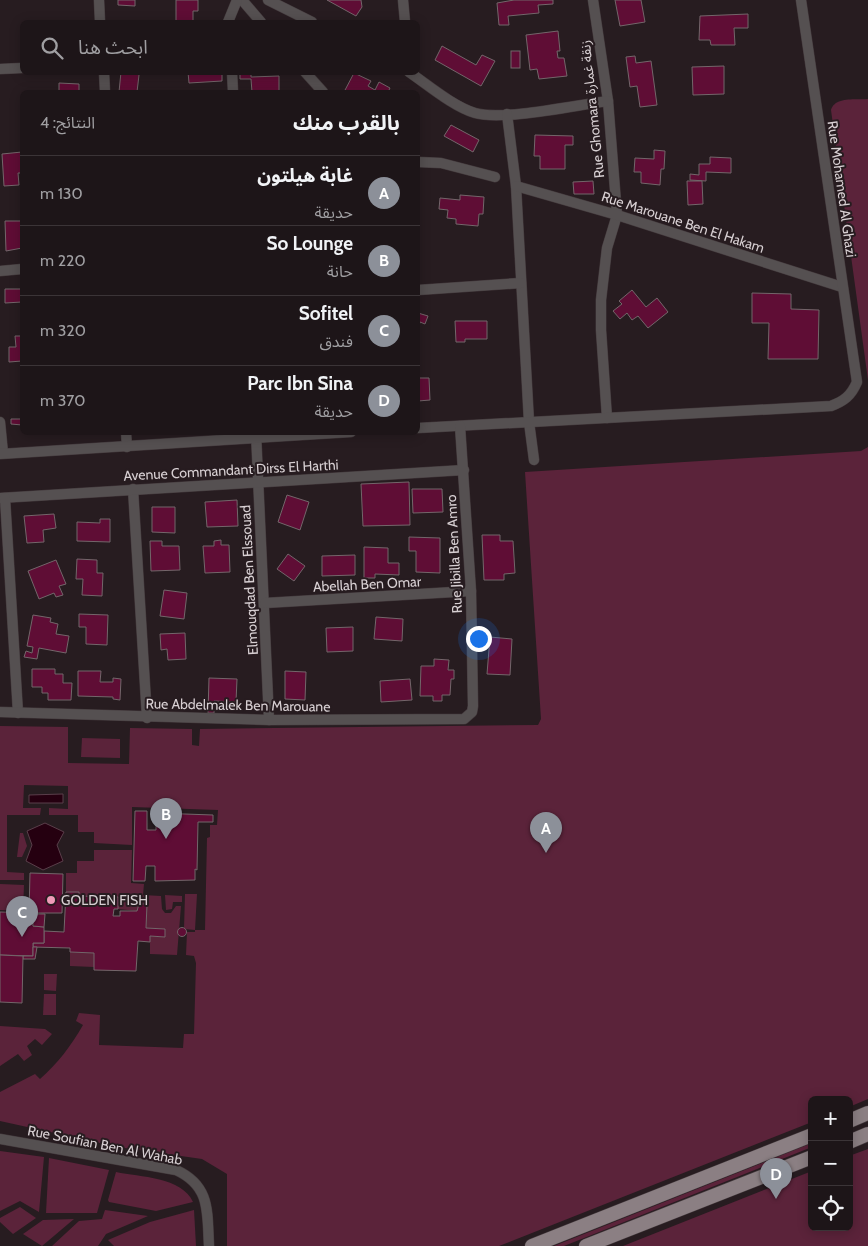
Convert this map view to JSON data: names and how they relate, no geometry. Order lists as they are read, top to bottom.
{
  "streets": {
    "street": [
      "Rue Ghomara زنقة غمارة",
      "Rue Mohamed Al Ghazi",
      "Rue Marouane Ben El Hakam",
      "Avenue Commandant Dirss El Harthi",
      "Rue Jibilla Ben Amro",
      "Elmouqdad Ben Elssouad",
      "Abellah Ben Omar",
      "Rue Abdelmalek Ben Marouane",
      "Rue Soufian Ben Al Wahab"
    ]
  },
  "crossings": [
    ["Rue Ghomara زنقة غمارة", "Rue Marouane Ben El Hakam"],
    ["Rue Mohamed Al Ghazi", "Rue Marouane Ben El Hakam"],
    ["Avenue Commandant Dirss El Harthi", "Rue Jibilla Ben Amro"],
    ["Avenue Commandant Dirss El Harthi", "Elmouqdad Ben Elssouad"],
    ["Rue Jibilla Ben Amro", "Abellah Ben Omar"],
    ["Rue Jibilla Ben Amro", "Rue Abdelmalek Ben Marouane"],
    ["Elmouqdad Ben Elssouad", "Abellah Ben Omar"],
    ["Elmouqdad Ben Elssouad", "Rue Abdelmalek Ben Marouane"]
  ],
  "places": ["GOLDEN FISH"],
  "page": {
    "search": "ابحث هنا",
    "heading": ["بالقرب منك", "النتائج: 4"],
    "list": [
      {
        "mark": "A",
        "name": "غابة هيلتون",
        "note": "حديقة",
        "value": "130 m"
      },
      {
        "mark": "B",
        "name": "So Lounge",
        "note": "حانة",
        "value": "220 m"
      },
      {
        "mark": "C",
        "name": "Sofitel",
        "note": "فندق",
        "value": "320 m"
      },
      {
        "mark": "D",
        "name": "Parc Ibn Sina",
        "note": "حديقة",
        "value": "370 m"
      }
    ],
    "pins": [
      "B",
      "A",
      "C",
      "D"
    ],
    "map_buttons": ["+", "−"]
  }
}
